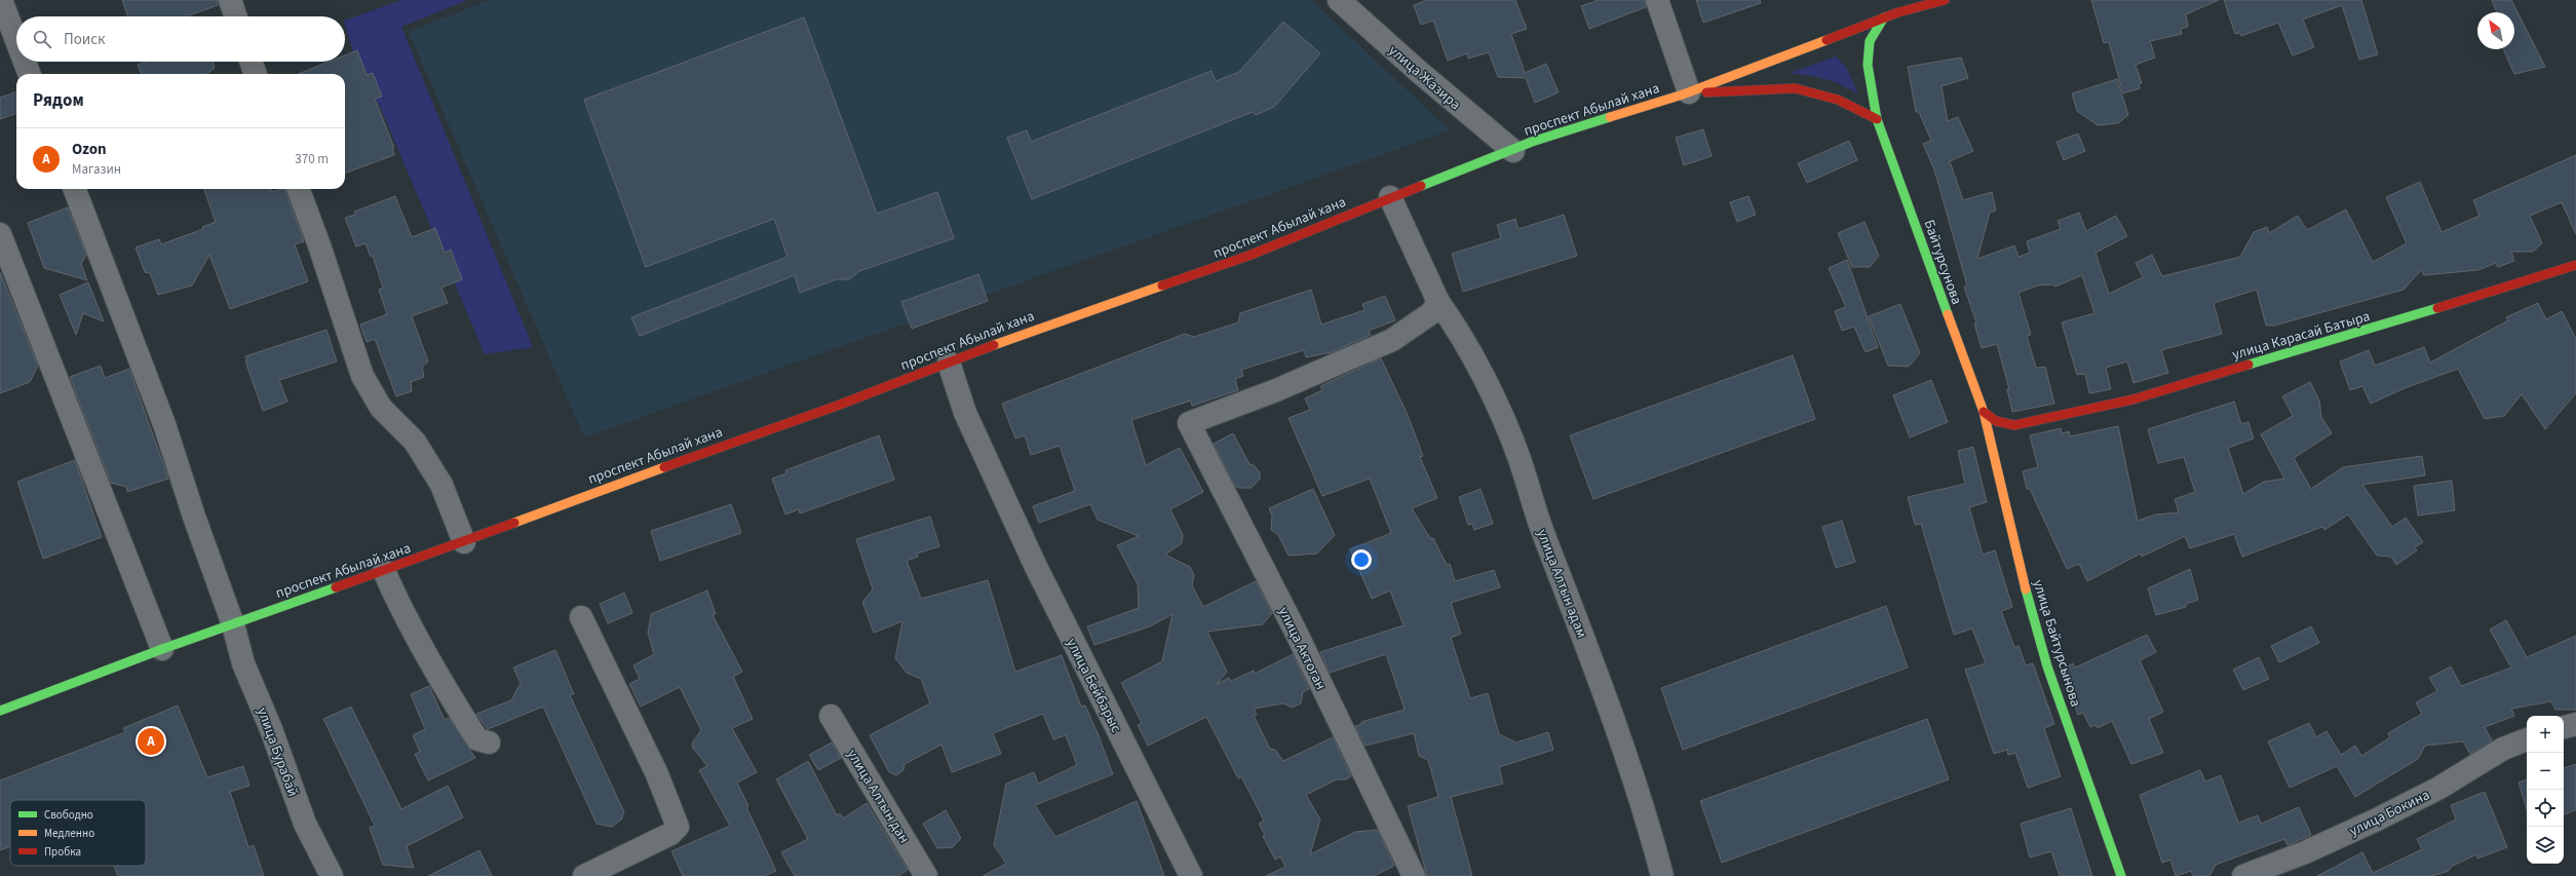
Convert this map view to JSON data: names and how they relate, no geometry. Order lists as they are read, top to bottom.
{
  "streets": {
    "main road": [
      "проспект Абылай хана",
      "Байтурсунова",
      "улица Карасай Батыра",
      "улица Байтурсынова"
    ],
    "street": [
      "улица Жазира",
      "улица Алтын адам",
      "улица Актоган",
      "улица Бейбарыс",
      "улица Бурабай",
      "улица Алтын дан",
      "улица Бокина"
    ]
  },
  "crossings": [
    ["улица Жазира", "проспект Абылай хана"],
    ["проспект Абылай хана", "Байтурсунова"],
    ["проспект Абылай хана", "улица Алтын адам"],
    ["проспект Абылай хана", "улица Бейбарыс"],
    ["проспект Абылай хана", "улица Бурабай"],
    ["Байтурсунова", "улица Карасай Батыра"],
    ["Байтурсунова", "улица Байтурсынова"],
    ["улица Карасай Батыра", "улица Байтурсынова"],
    ["улица Алтын адам", "улица Актоган"]
  ],
  "legend": ["Свободно", "Медленно", "Пробка"],
  "north": "top left",
  "page": {
    "search": "Поиск",
    "heading": "Рядом",
    "list": [
      {
        "mark": "A",
        "name": "Ozon",
        "note": "Магазин",
        "value": "370 m"
      }
    ],
    "map_buttons": ["+", "−"],
    "pins": "A"
  }
}
